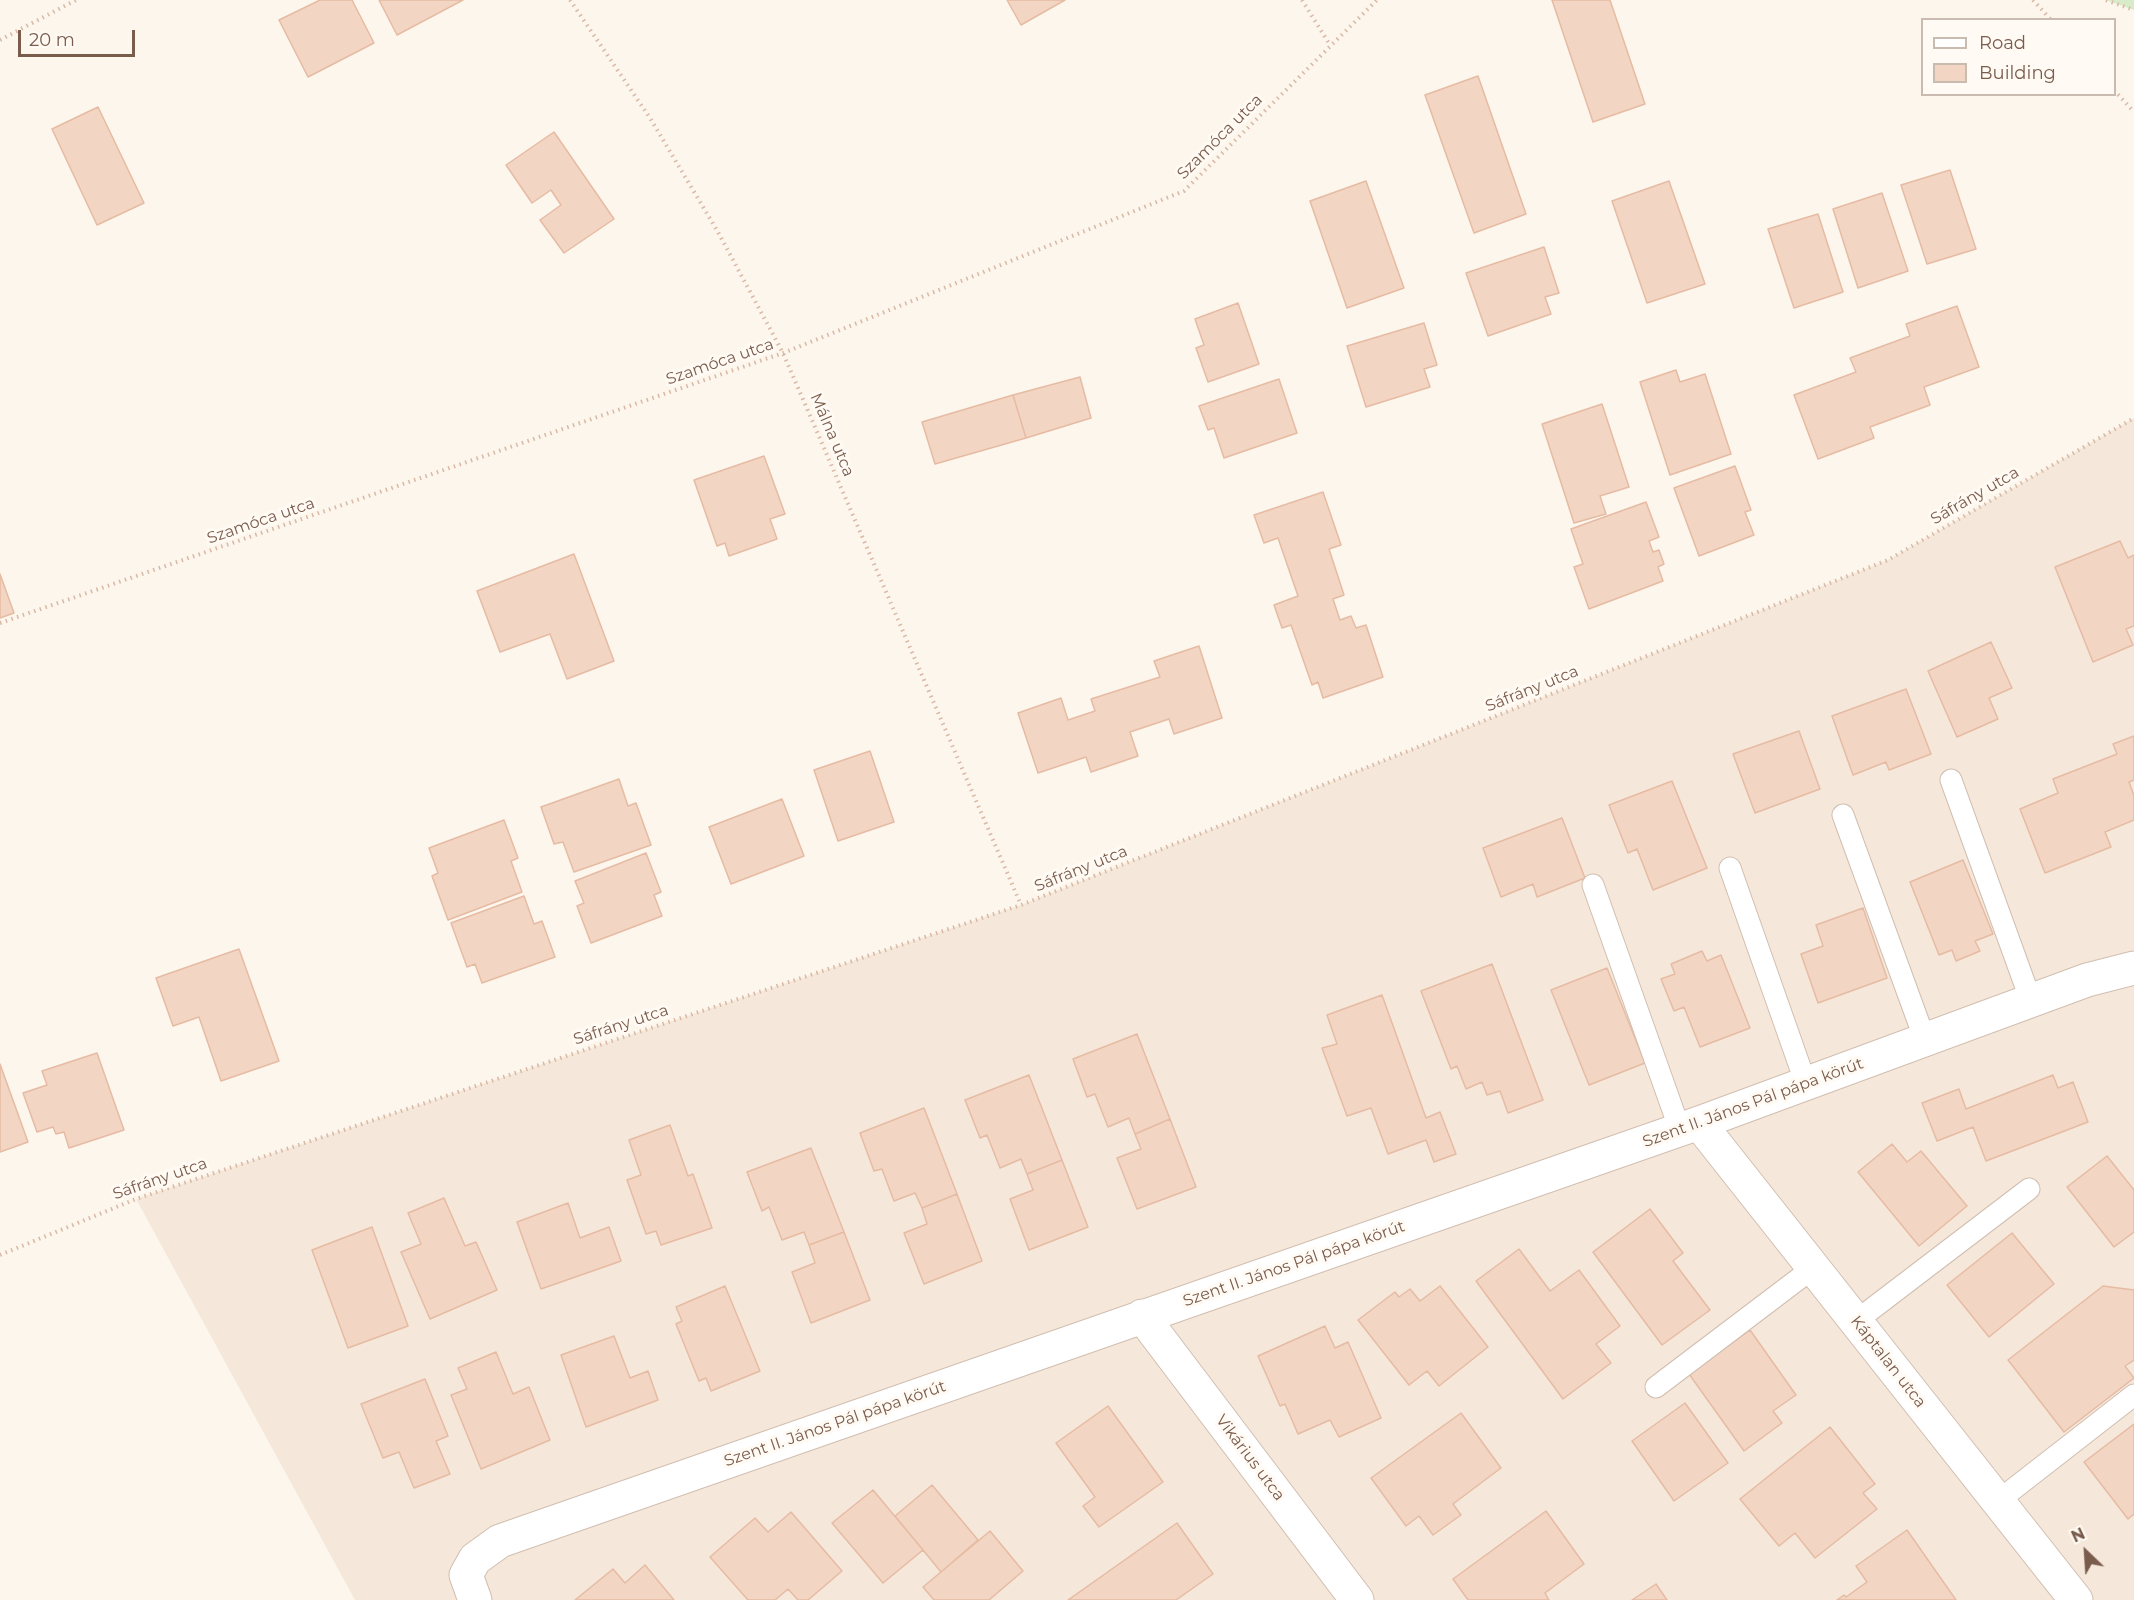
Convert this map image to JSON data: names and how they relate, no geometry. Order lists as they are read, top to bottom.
{
  "streets": {
    "street": ["Szent II. János Pál pápa körút", "Káptalan utca", "Vikárius utca"],
    "path": ["Szamóca utca", "Málna utca", "Sáfrány utca"]
  },
  "crossings": [
    ["Szamóca utca", "Málna utca"],
    ["Málna utca", "Sáfrány utca"],
    ["Szent II. János Pál pápa körút", "Káptalan utca"],
    ["Szent II. János Pál pápa körút", "Vikárius utca"]
  ],
  "legend": ["Road", "Building"],
  "scale_bar": "20 m",
  "north": "top left"
}
